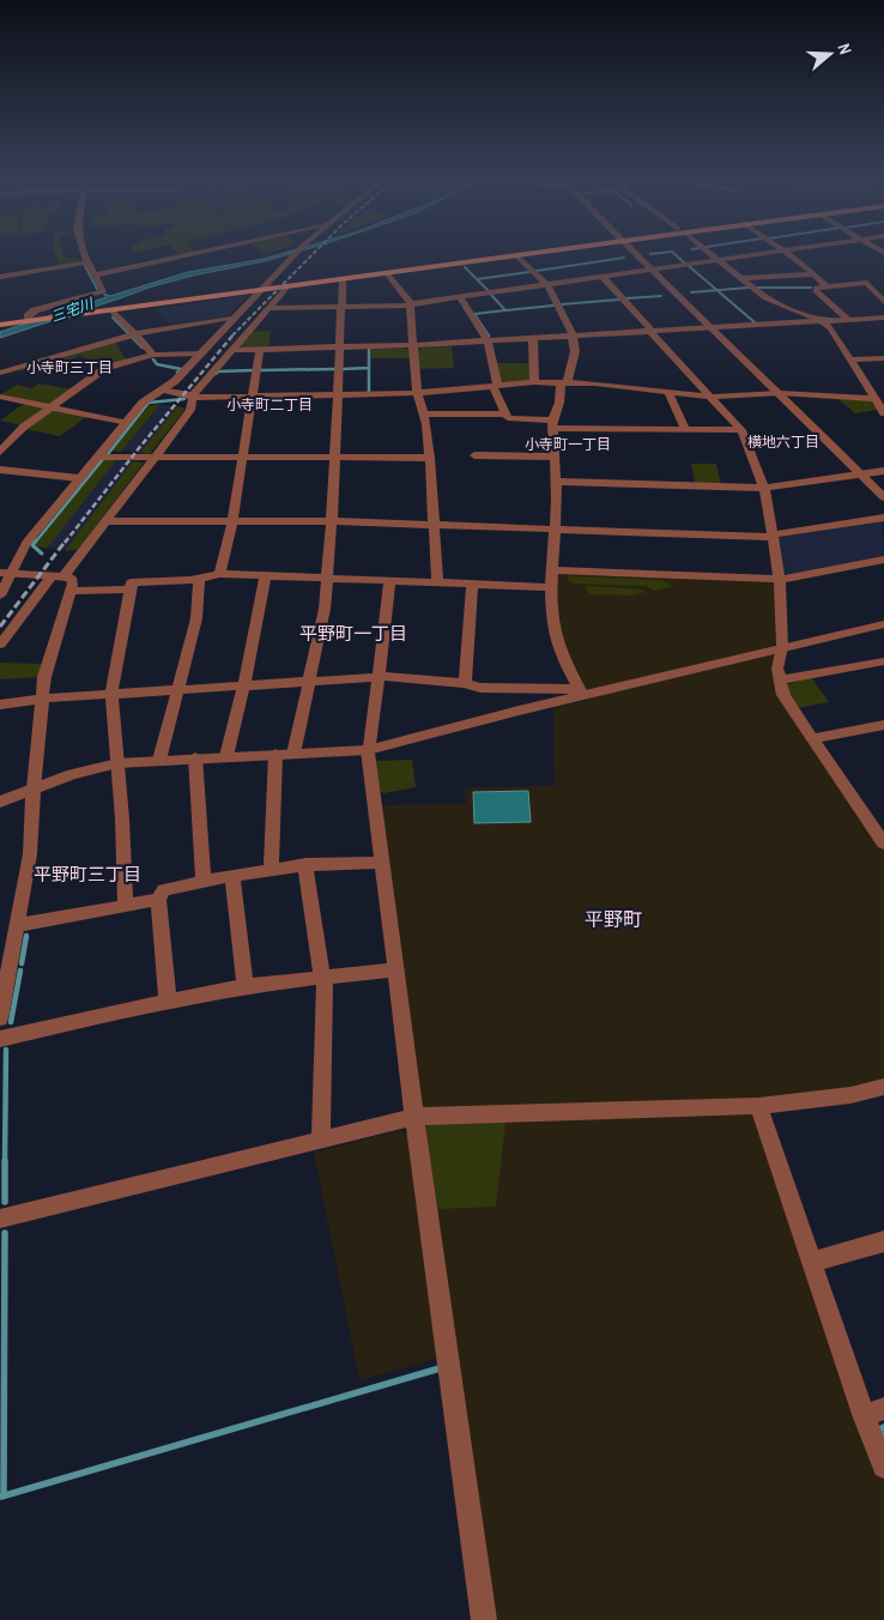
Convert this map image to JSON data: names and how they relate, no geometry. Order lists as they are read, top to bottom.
{
  "districts": [
    "小寺町三丁目",
    "小寺町二丁目",
    "横地六丁目",
    "小寺町一丁目",
    "平野町一丁目",
    "平野町三丁目",
    "平野町"
  ],
  "water": ["三宅川"],
  "north": "right"
}
